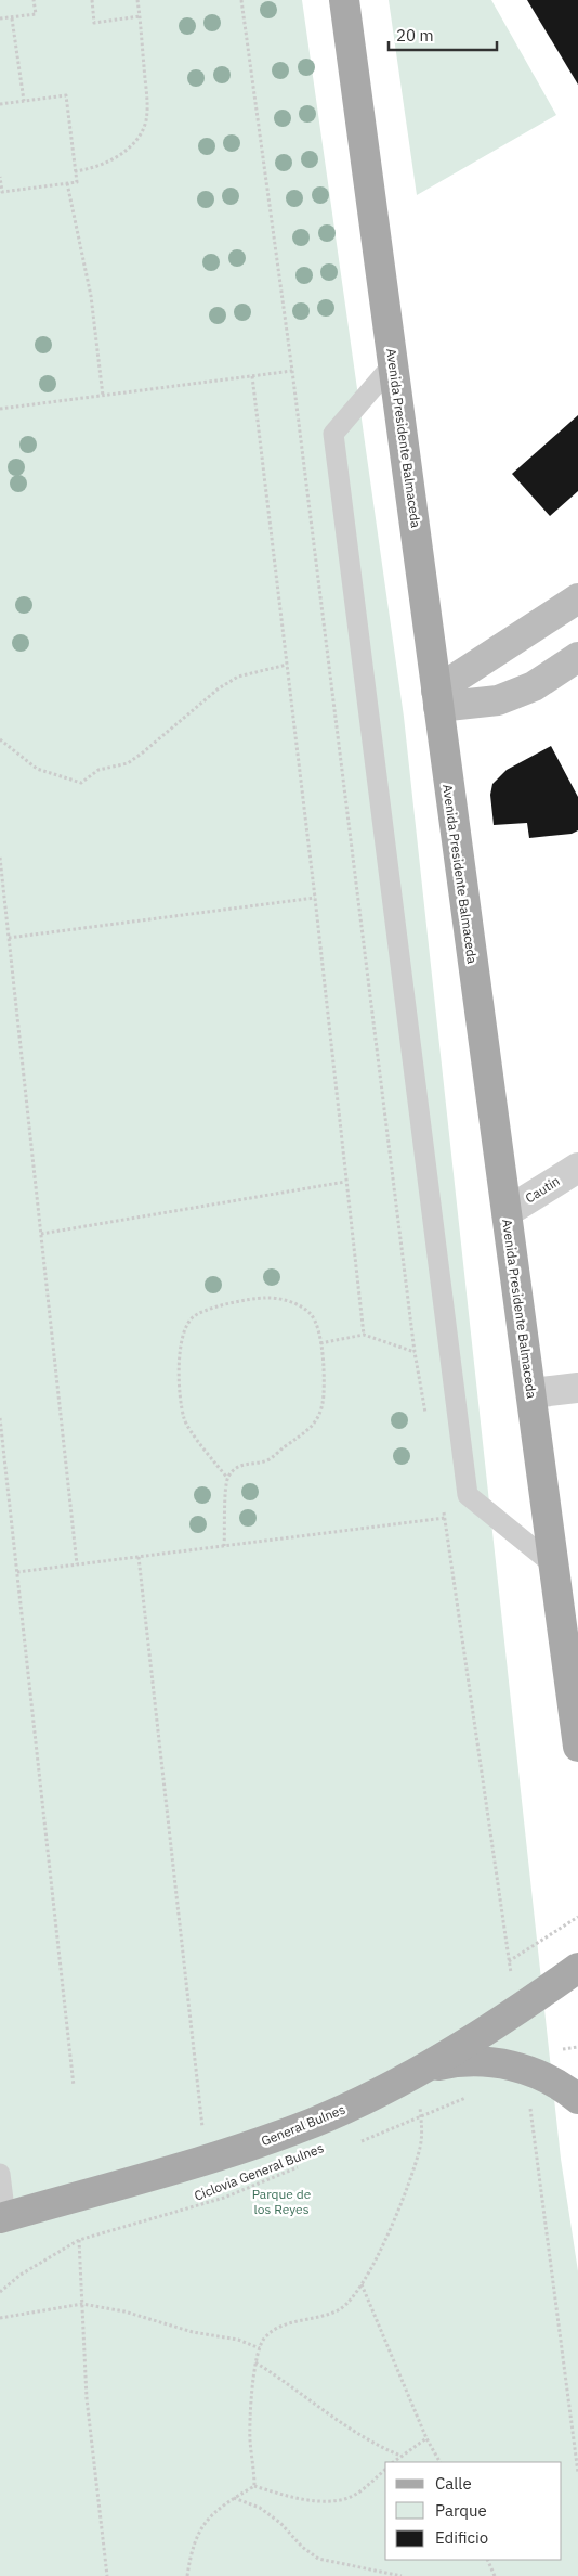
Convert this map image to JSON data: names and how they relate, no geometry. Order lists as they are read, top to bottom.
{
  "streets": {
    "main road": ["Avenida Presidente Balmaceda", "General Bulnes"],
    "street": ["Cautín"],
    "path": ["Ciclovia General Bulnes"]
  },
  "crossings": [
    ["Avenida Presidente Balmaceda", "Cautín"]
  ],
  "parks": ["Parque de los Reyes"],
  "legend": ["Calle", "Parque", "Edificio"],
  "scale_bar": "20 m"
}
